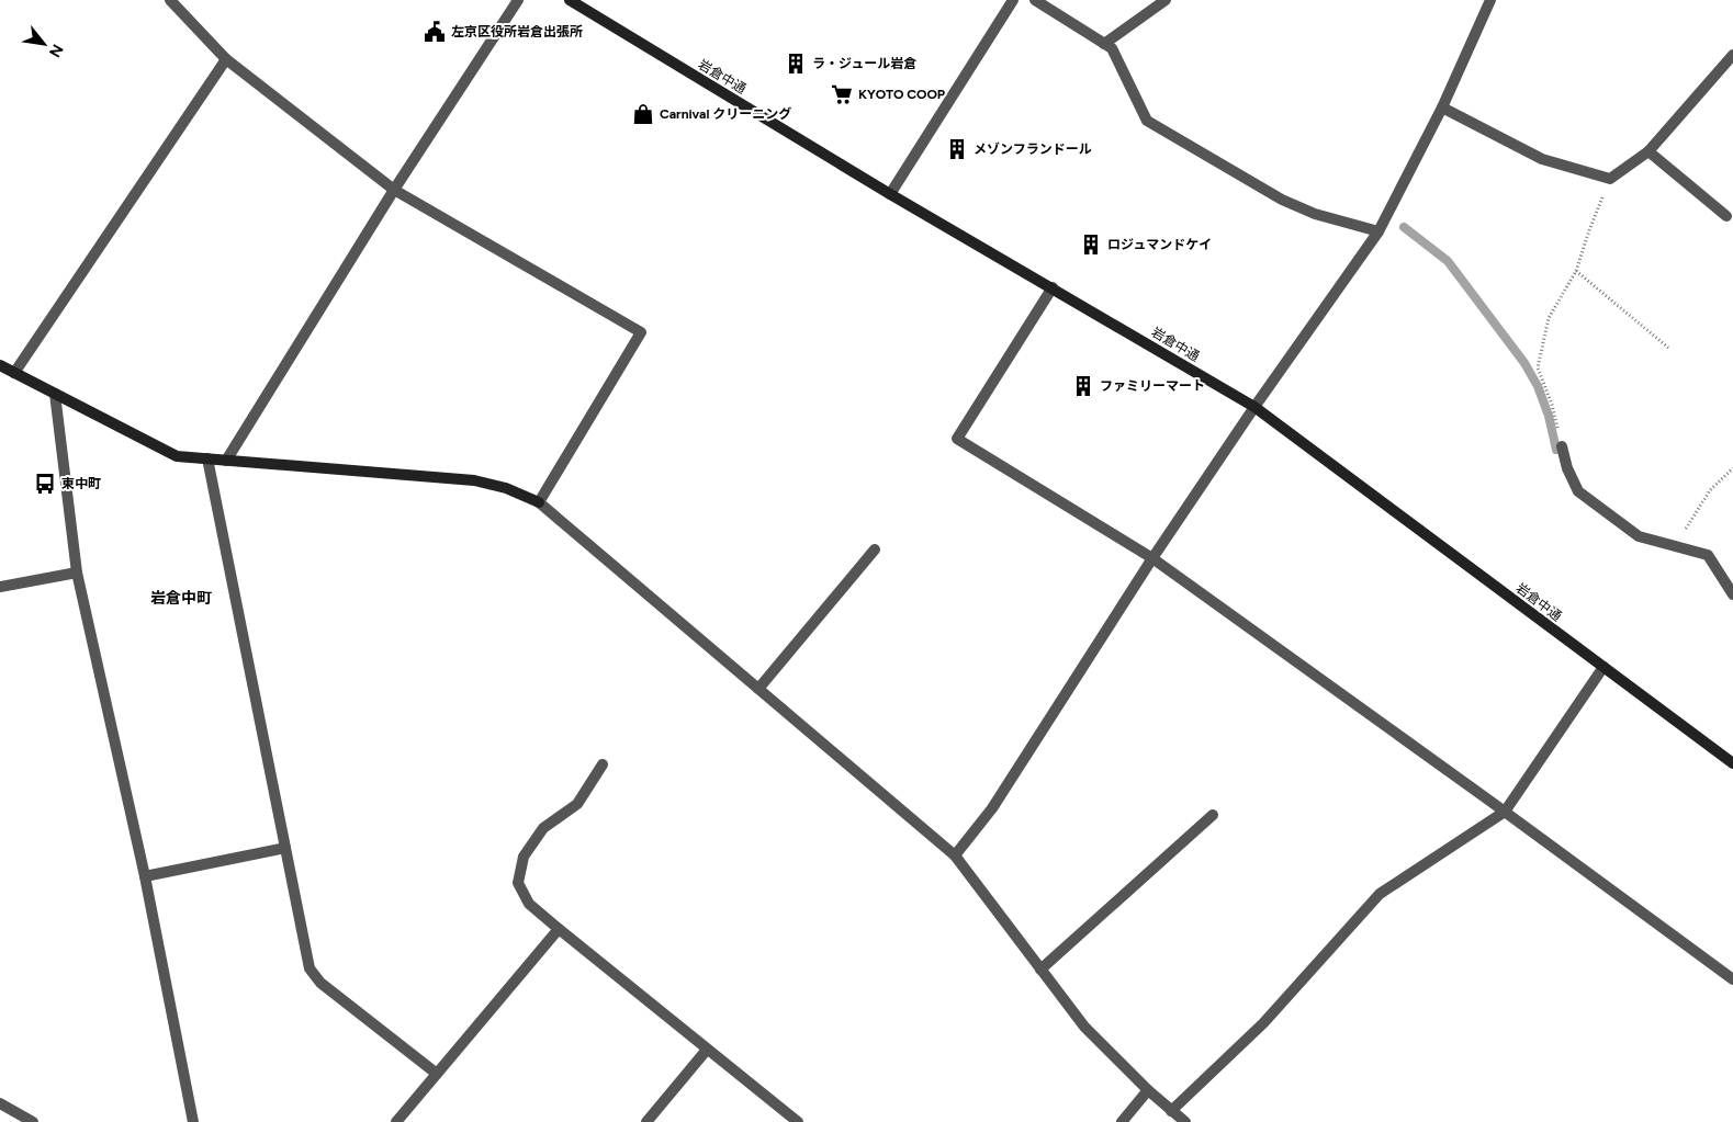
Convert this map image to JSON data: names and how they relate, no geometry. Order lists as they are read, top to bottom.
{
  "streets": {
    "street": ["岩倉中通"]
  },
  "districts": ["岩倉中町"],
  "places": {
    "public building": ["左京区役所岩倉出張所"],
    "building": [
      "ラ・ジュール岩倉",
      "メゾンフランドール",
      "ロジュマンドケイ",
      "ファミリーマート"
    ],
    "supermarket": ["KYOTO COOP"],
    "shop": ["Carnival クリーニング"],
    "bus stop": ["東中町"]
  },
  "north": "bottom right"
}
